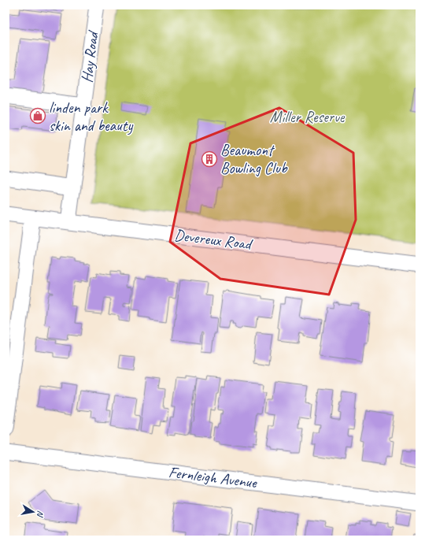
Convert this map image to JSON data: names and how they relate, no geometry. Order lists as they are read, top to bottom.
{
  "streets": {
    "street": ["Hay Road", "Devereux Road", "Fernleigh Avenue"]
  },
  "crossings": [
    ["Hay Road", "Devereux Road"]
  ],
  "parks": ["Miller Reserve"],
  "places": {
    "shop": ["linden park skin and beauty"],
    "building": ["Beaumont Bowling Club"]
  },
  "north": "right"
}
